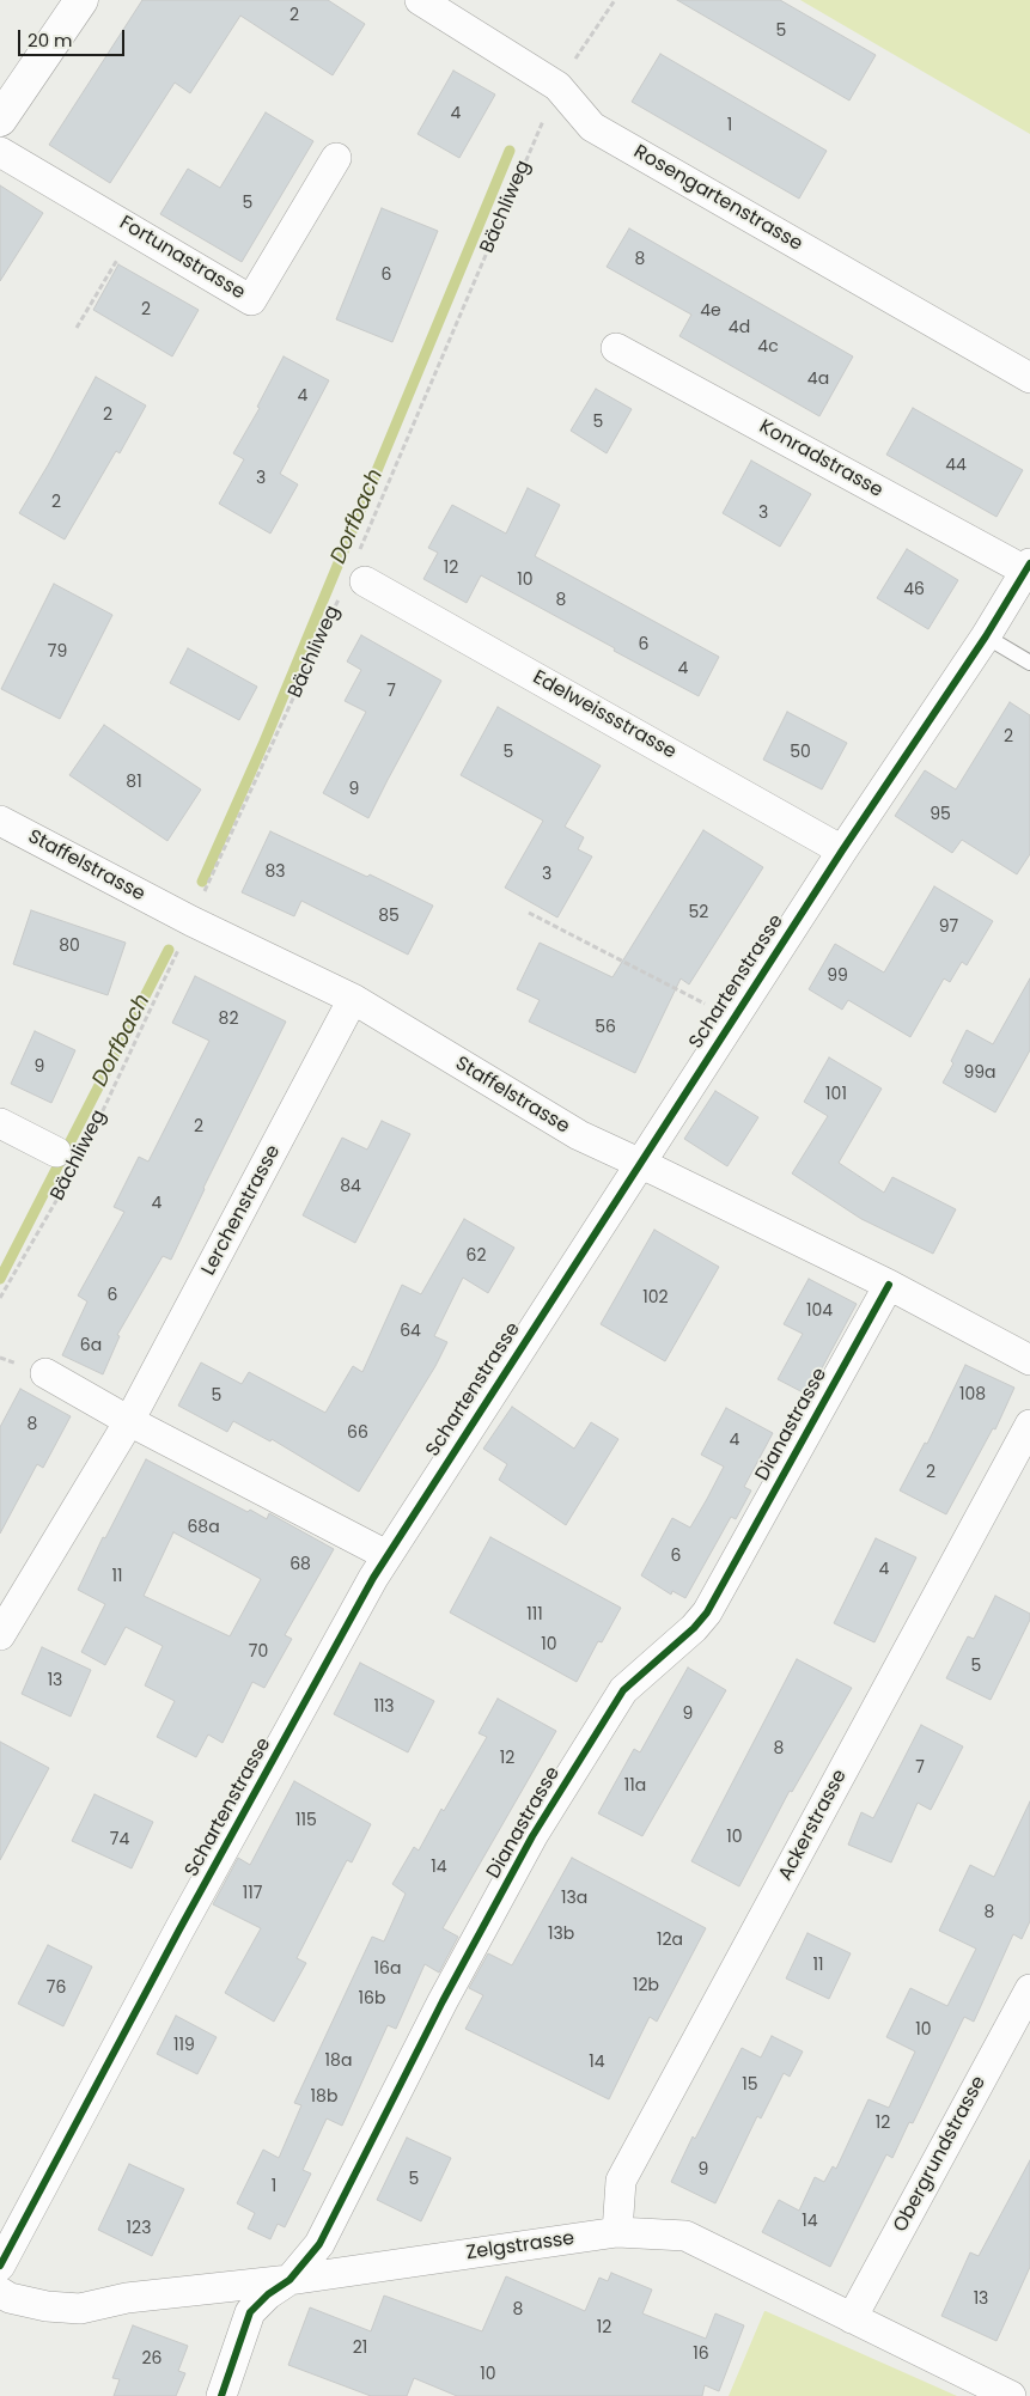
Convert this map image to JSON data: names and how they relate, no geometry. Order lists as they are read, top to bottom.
{
  "streets": {
    "street": [
      "Rosengartenstrasse",
      "Fortunastrasse",
      "Konradstrasse",
      "Edelweissstrasse",
      "Staffelstrasse",
      "Schartenstrasse",
      "Lerchenstrasse",
      "Dianastrasse",
      "Ackerstrasse",
      "Obergrundstrasse",
      "Zelgstrasse"
    ],
    "path": ["Bächliweg"]
  },
  "crossings": [
    ["Rosengartenstrasse", "Bächliweg"],
    ["Bächliweg", "Edelweissstrasse"],
    ["Bächliweg", "Staffelstrasse"],
    ["Konradstrasse", "Schartenstrasse"],
    ["Edelweissstrasse", "Schartenstrasse"],
    ["Staffelstrasse", "Schartenstrasse"],
    ["Staffelstrasse", "Lerchenstrasse"],
    ["Staffelstrasse", "Dianastrasse"],
    ["Dianastrasse", "Zelgstrasse"],
    ["Ackerstrasse", "Zelgstrasse"],
    ["Obergrundstrasse", "Zelgstrasse"]
  ],
  "water": ["Dorfbach"],
  "house_numbers": [
    "2",
    "5",
    "4",
    "1",
    "5",
    "8",
    "6",
    "2",
    "4e",
    "4d",
    "4c",
    "4a",
    "4",
    "2",
    "5",
    "44",
    "3",
    "2",
    "3",
    "12",
    "10",
    "46",
    "8",
    "6",
    "79",
    "4",
    "7",
    "2",
    "5",
    "50",
    "81",
    "9",
    "95",
    "83",
    "3",
    "52",
    "85",
    "97",
    "80",
    "99",
    "82",
    "56",
    "9",
    "99a",
    "101",
    "2",
    "84",
    "4",
    "62",
    "6",
    "102",
    "104",
    "64",
    "6a",
    "108",
    "5",
    "8",
    "66",
    "4",
    "2",
    "68a",
    "6",
    "68",
    "4",
    "11",
    "111",
    "10",
    "70",
    "5",
    "13",
    "113",
    "9",
    "8",
    "12",
    "7",
    "11a",
    "115",
    "10",
    "74",
    "14",
    "117",
    "13a",
    "8",
    "13b",
    "12a",
    "11",
    "16a",
    "12b",
    "76",
    "16b",
    "10",
    "119",
    "18a",
    "14",
    "15",
    "18b",
    "12",
    "9",
    "5",
    "1",
    "14",
    "123",
    "13",
    "8",
    "12",
    "21",
    "16",
    "26",
    "10"
  ],
  "scale_bar": "20 m"
}
